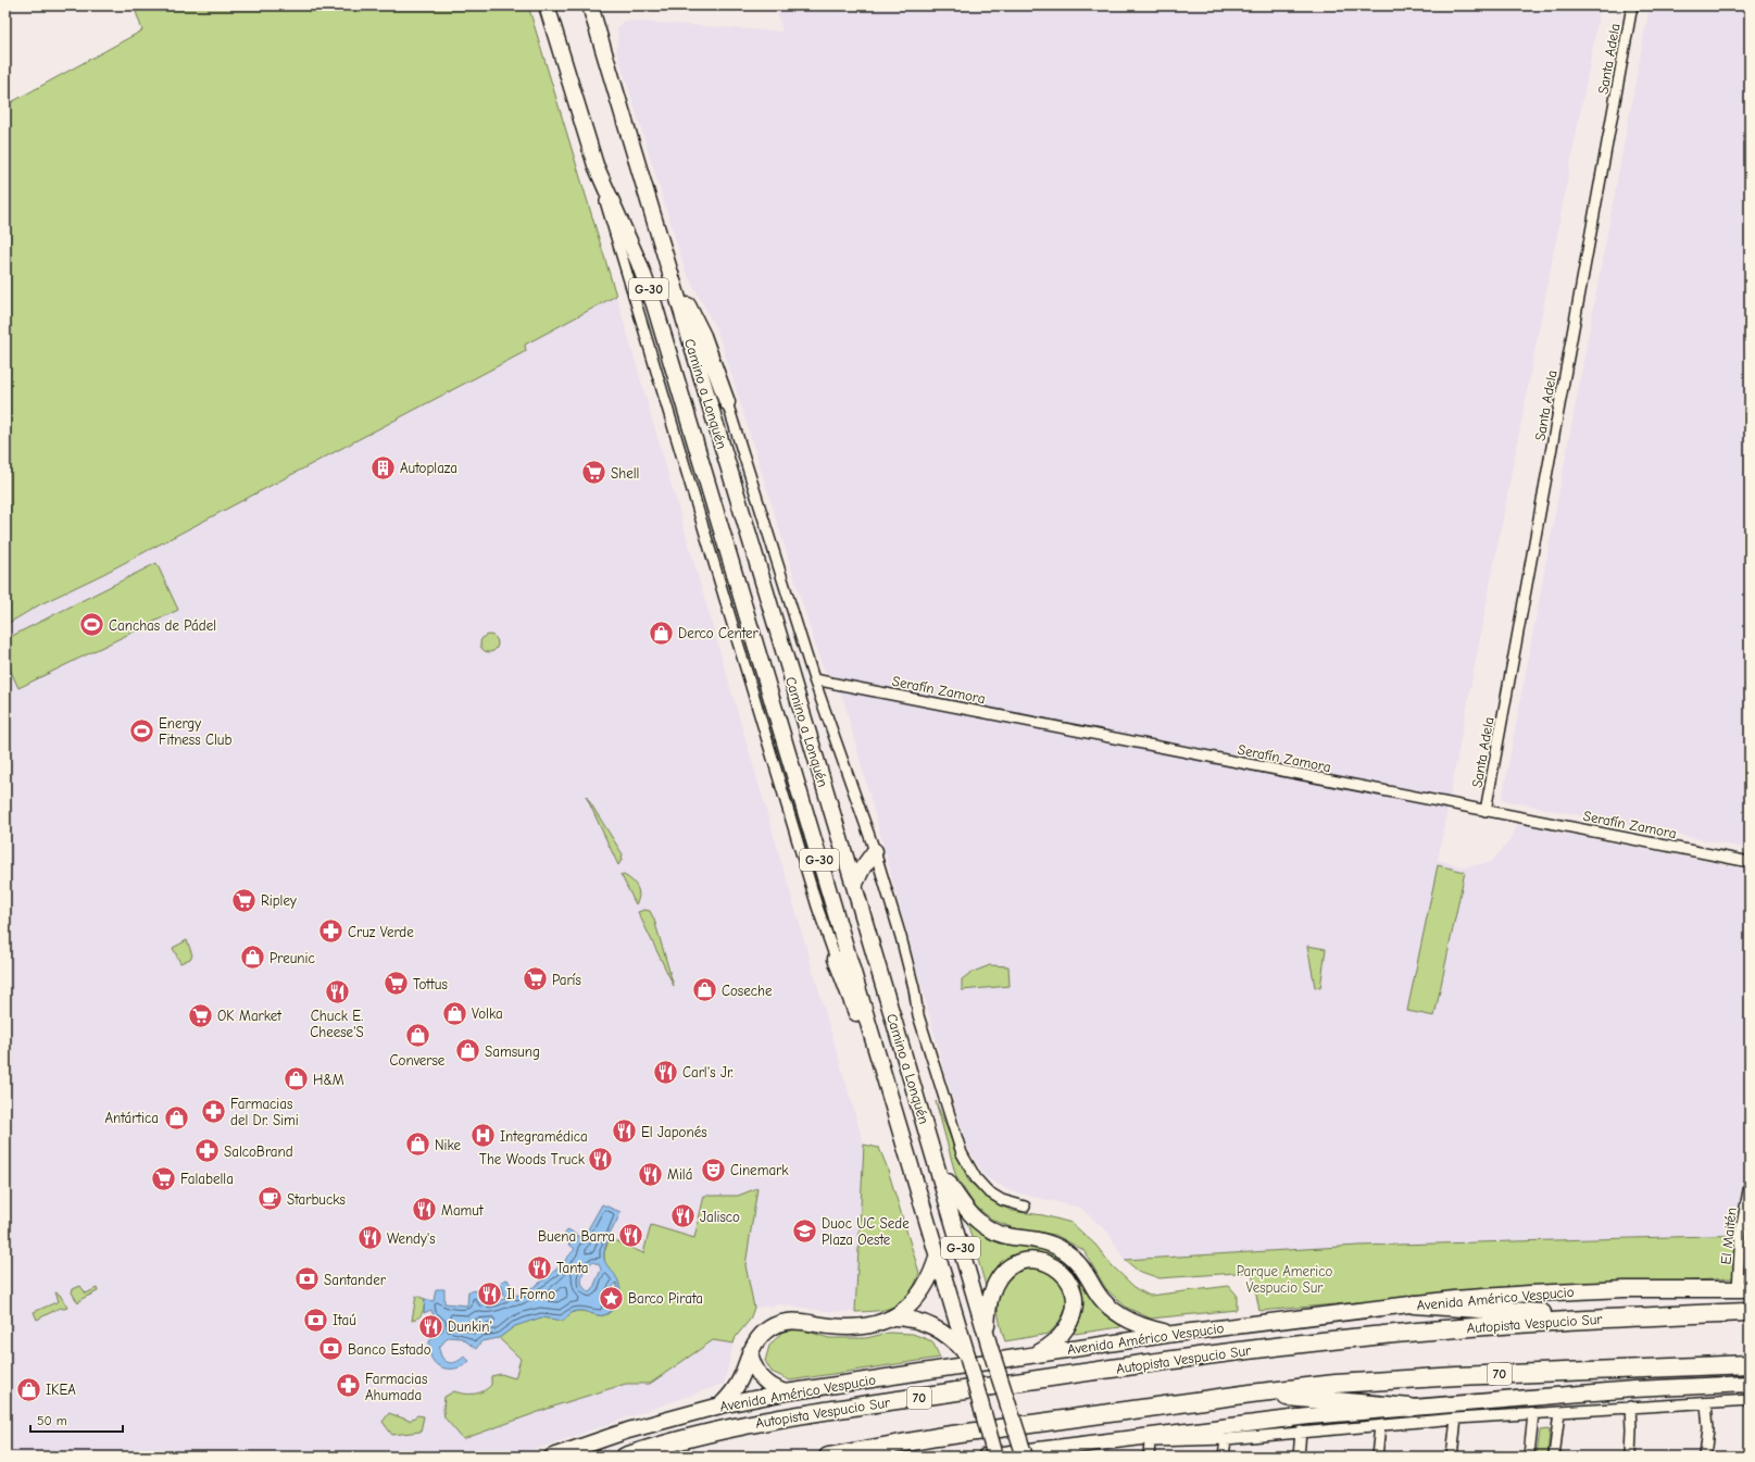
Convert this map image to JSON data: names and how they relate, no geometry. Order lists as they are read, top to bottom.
{
  "streets": {
    "highway": ["Autopista Vespucio Sur", "70"],
    "main road": ["G-30", "Camino a Lonquén", "Avenida Américo Vespucio"],
    "street": ["Santa Adela", "Serafín Zamora", "El Maitén"]
  },
  "crossings": [
    ["Santa Adela", "Serafín Zamora"],
    ["Camino a Lonquén", "Serafín Zamora"],
    ["El Maitén", "Avenida Américo Vespucio"]
  ],
  "parks": ["Parque Americo Vespucio Sur"],
  "places": {
    "building": ["Autoplaza"],
    "supermarket": [
      "Shell",
      "Ripley",
      "París",
      "Tottus",
      "OK Market",
      "Falabella"
    ],
    "sports": ["Canchas de Pádel", "Energy Fitness Club"],
    "shop": [
      "Derco Center",
      "Preunic",
      "Coseche",
      "Volka",
      "Converse",
      "Samsung",
      "H&M",
      "Antártica",
      "Nike",
      "IKEA"
    ],
    "pharmacy": [
      "Cruz Verde",
      "Farmacias del Dr. Simi",
      "SalcoBrand",
      "Farmacias Ahumada"
    ],
    "restaurant": [
      "Chuck E. Cheese'S",
      "Carl's Jr.",
      "El Japonés",
      "The Woods Truck",
      "Milá",
      "Mamut",
      "Jalisco",
      "Buena Barra",
      "Wendy's",
      "Tanta",
      "Il Forno",
      "Dunkin'"
    ],
    "hospital": ["Integramédica"],
    "theatre": ["Cinemark"],
    "cafe": ["Starbucks"],
    "school or university": ["Duoc UC Sede Plaza Oeste"],
    "bank": ["Santander", "Itaú", "Banco Estado"],
    "place": ["Barco Pirata"]
  },
  "scale_bar": "50 m"
}
